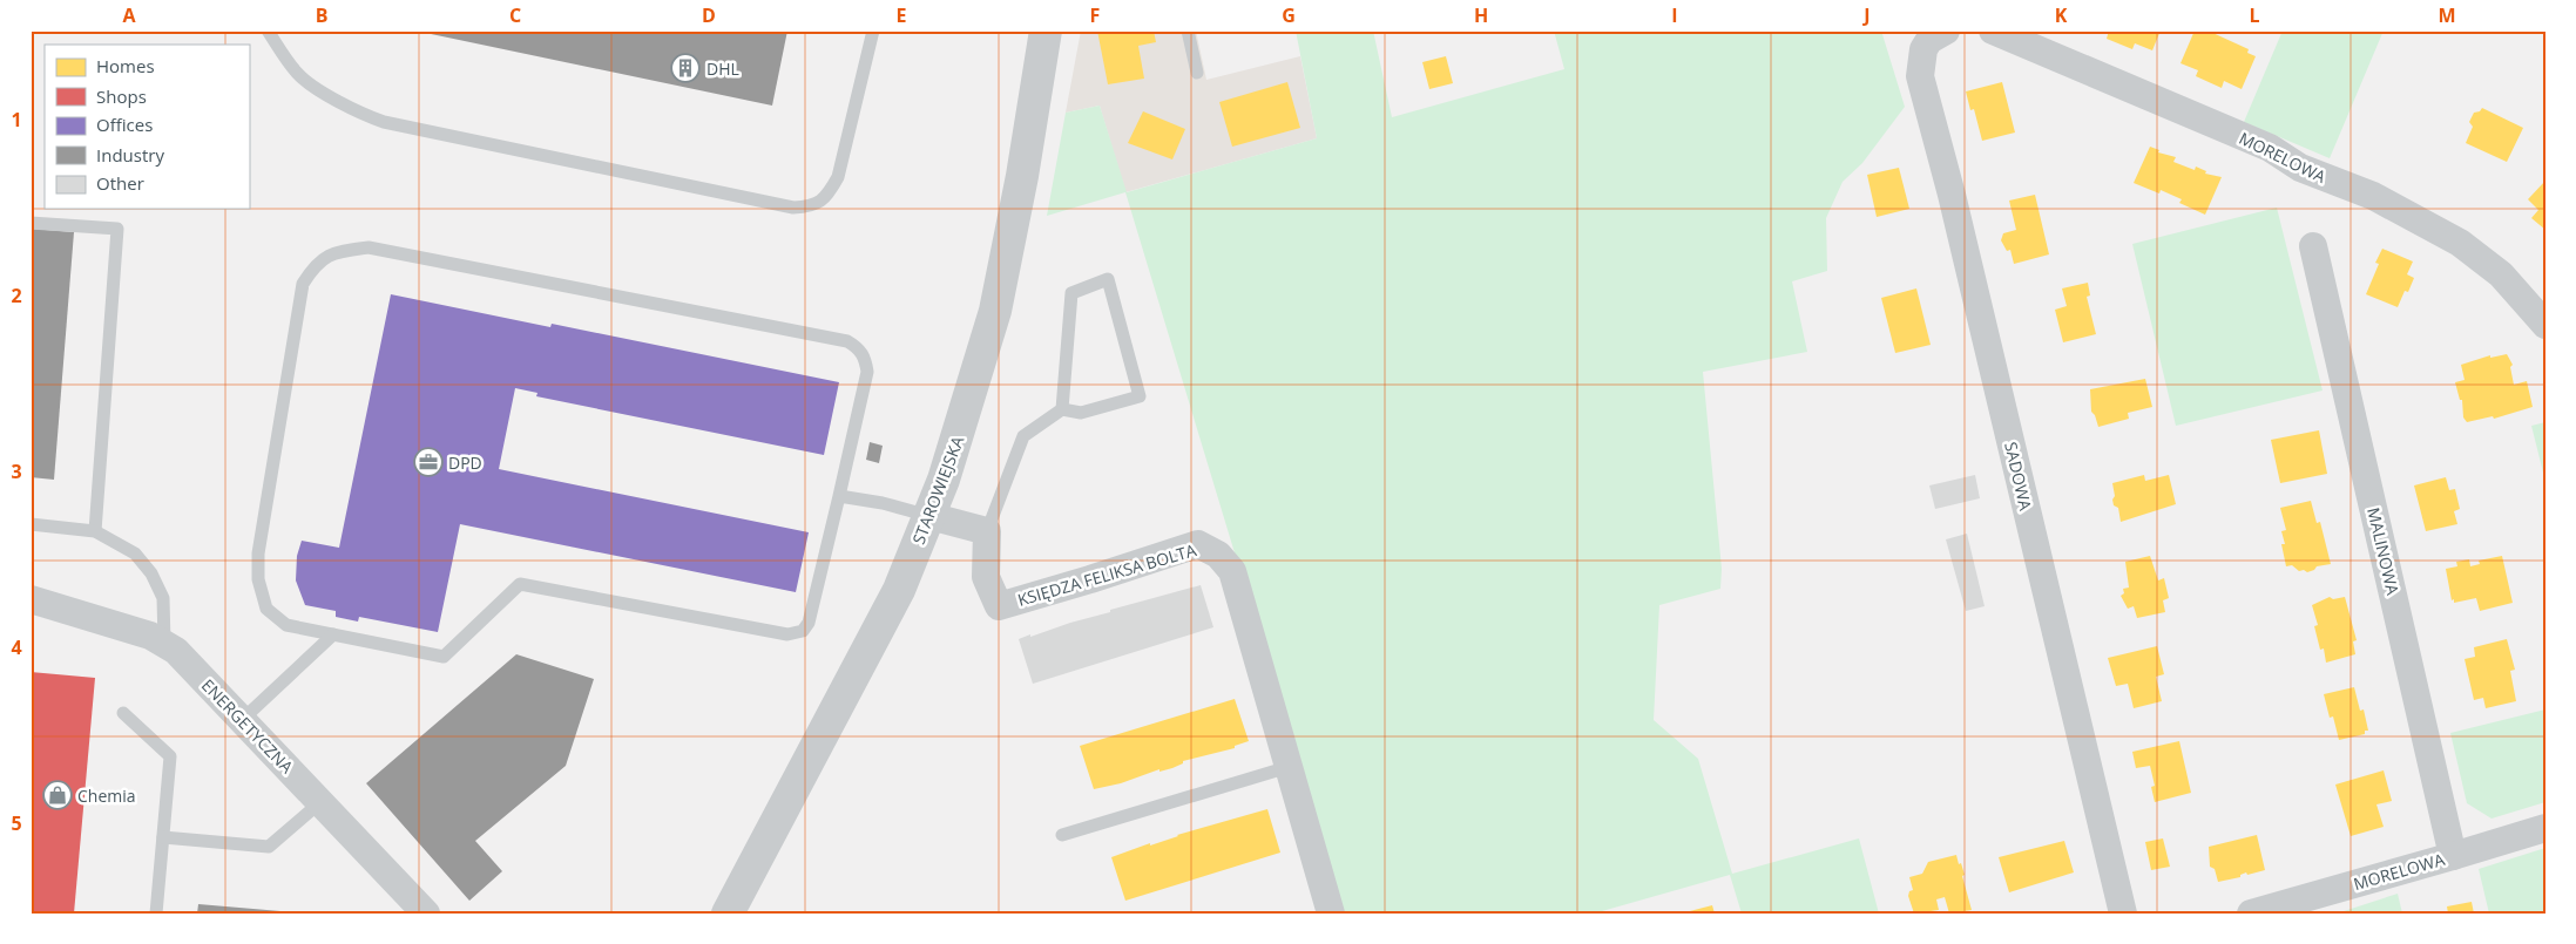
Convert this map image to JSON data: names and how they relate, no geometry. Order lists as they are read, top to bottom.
{
  "streets": {
    "street": [
      "MORELOWA",
      "SADOWA",
      "STAROWIEJSKA",
      "MALINOWA",
      "KSIĘDZA FELIKSA BOLTA",
      "ENERGETYCZNA"
    ]
  },
  "crossings": [
    ["MORELOWA", "MALINOWA"]
  ],
  "places": {
    "building": ["DHL"],
    "office": ["DPD"],
    "shop": ["Chemia"]
  },
  "legend": [
    "Homes",
    "Shops",
    "Offices",
    "Industry",
    "Other"
  ],
  "grid": {
    "columns": [
      "A",
      "B",
      "C",
      "D",
      "E",
      "F",
      "G",
      "H",
      "I",
      "J",
      "K",
      "L",
      "M"
    ],
    "rows": [
      "1",
      "2",
      "3",
      "4",
      "5"
    ]
  }
}
